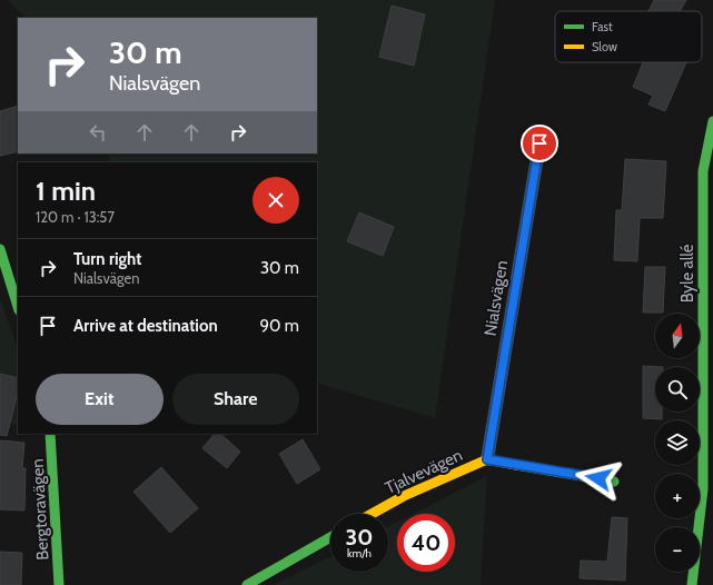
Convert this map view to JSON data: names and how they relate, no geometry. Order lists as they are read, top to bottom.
{
  "streets": {
    "street": ["Byle allé", "Tjalvevägen", "Bergtoravägen"],
    "lane": ["Nialsvägen"]
  },
  "crossings": [
    ["Nialsvägen", "Tjalvevägen"]
  ],
  "legend": ["Fast", "Slow"],
  "north": "top",
  "page": {
    "turn": ["30 m", "Nialsvägen"],
    "heading": ["1 min", "120 m · 13:57"],
    "list": [
      {
        "name": "Turn right",
        "note": "Nialsvägen",
        "value": "30 m"
      },
      {
        "name": "Arrive at destination",
        "value": "90 m"
      }
    ],
    "map_buttons": ["+", "−"],
    "buttons": ["Exit", "Share"],
    "speed": "30 km/h",
    "limit": "40"
  }
}
